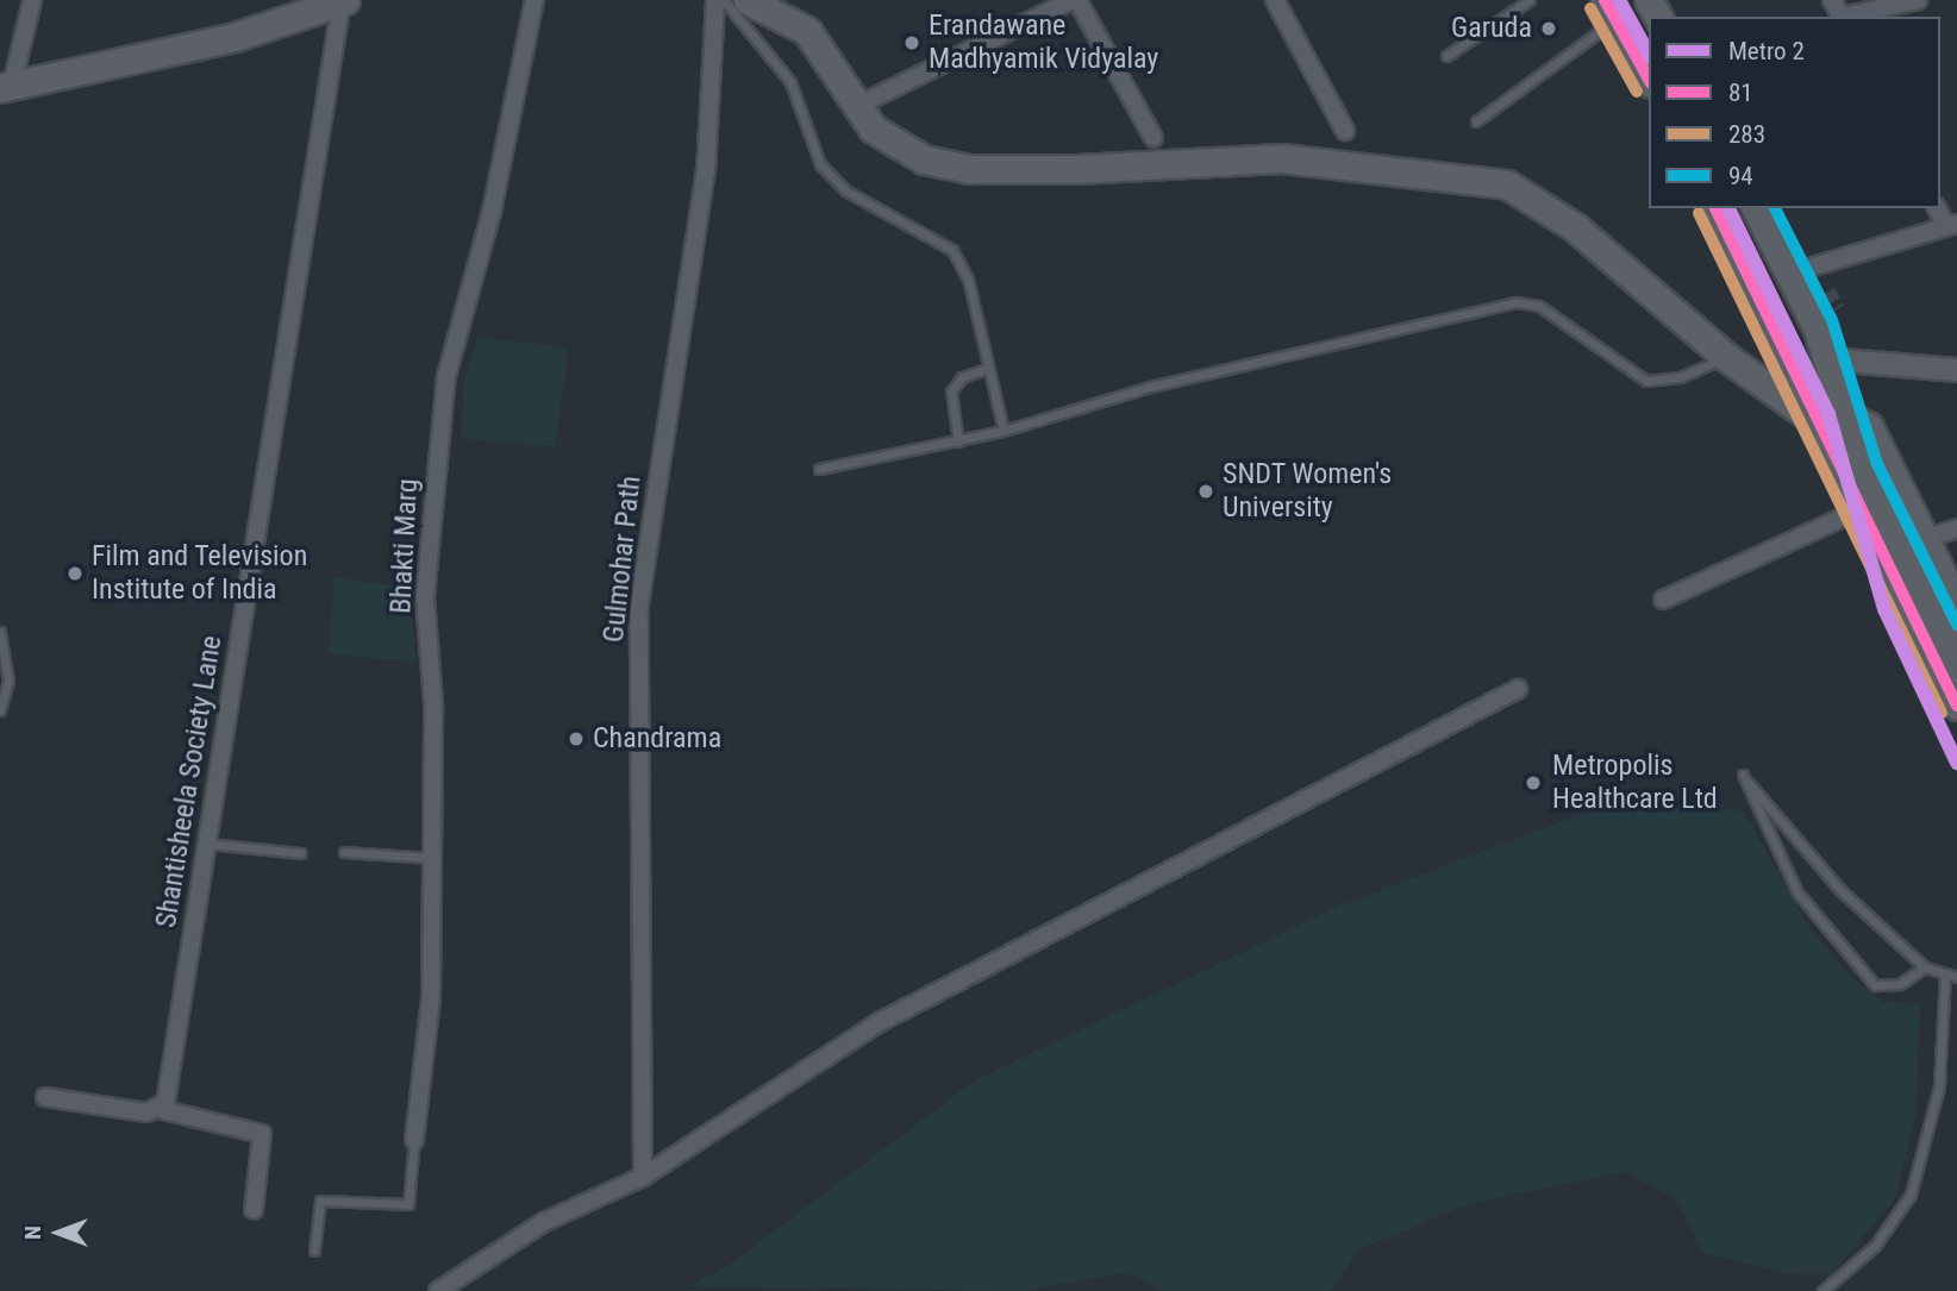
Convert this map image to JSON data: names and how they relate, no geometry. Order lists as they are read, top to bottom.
{
  "streets": {
    "street": ["Bhakti Marg", "Gulmohar Path", "Shantisheela Society Lane"]
  },
  "places": [
    "Garuda",
    "Erandawane Madhyamik Vidyalay",
    "SNDT Women's University",
    "Film and Television Institute of India",
    "Chandrama",
    "Metropolis Healthcare Ltd"
  ],
  "lines": [
    "metro line 2",
    "transit line 81",
    "transit line 283",
    "transit line 94"
  ],
  "legend": [
    "Metro 2",
    "81",
    "283",
    "94"
  ],
  "north": "left"
}
